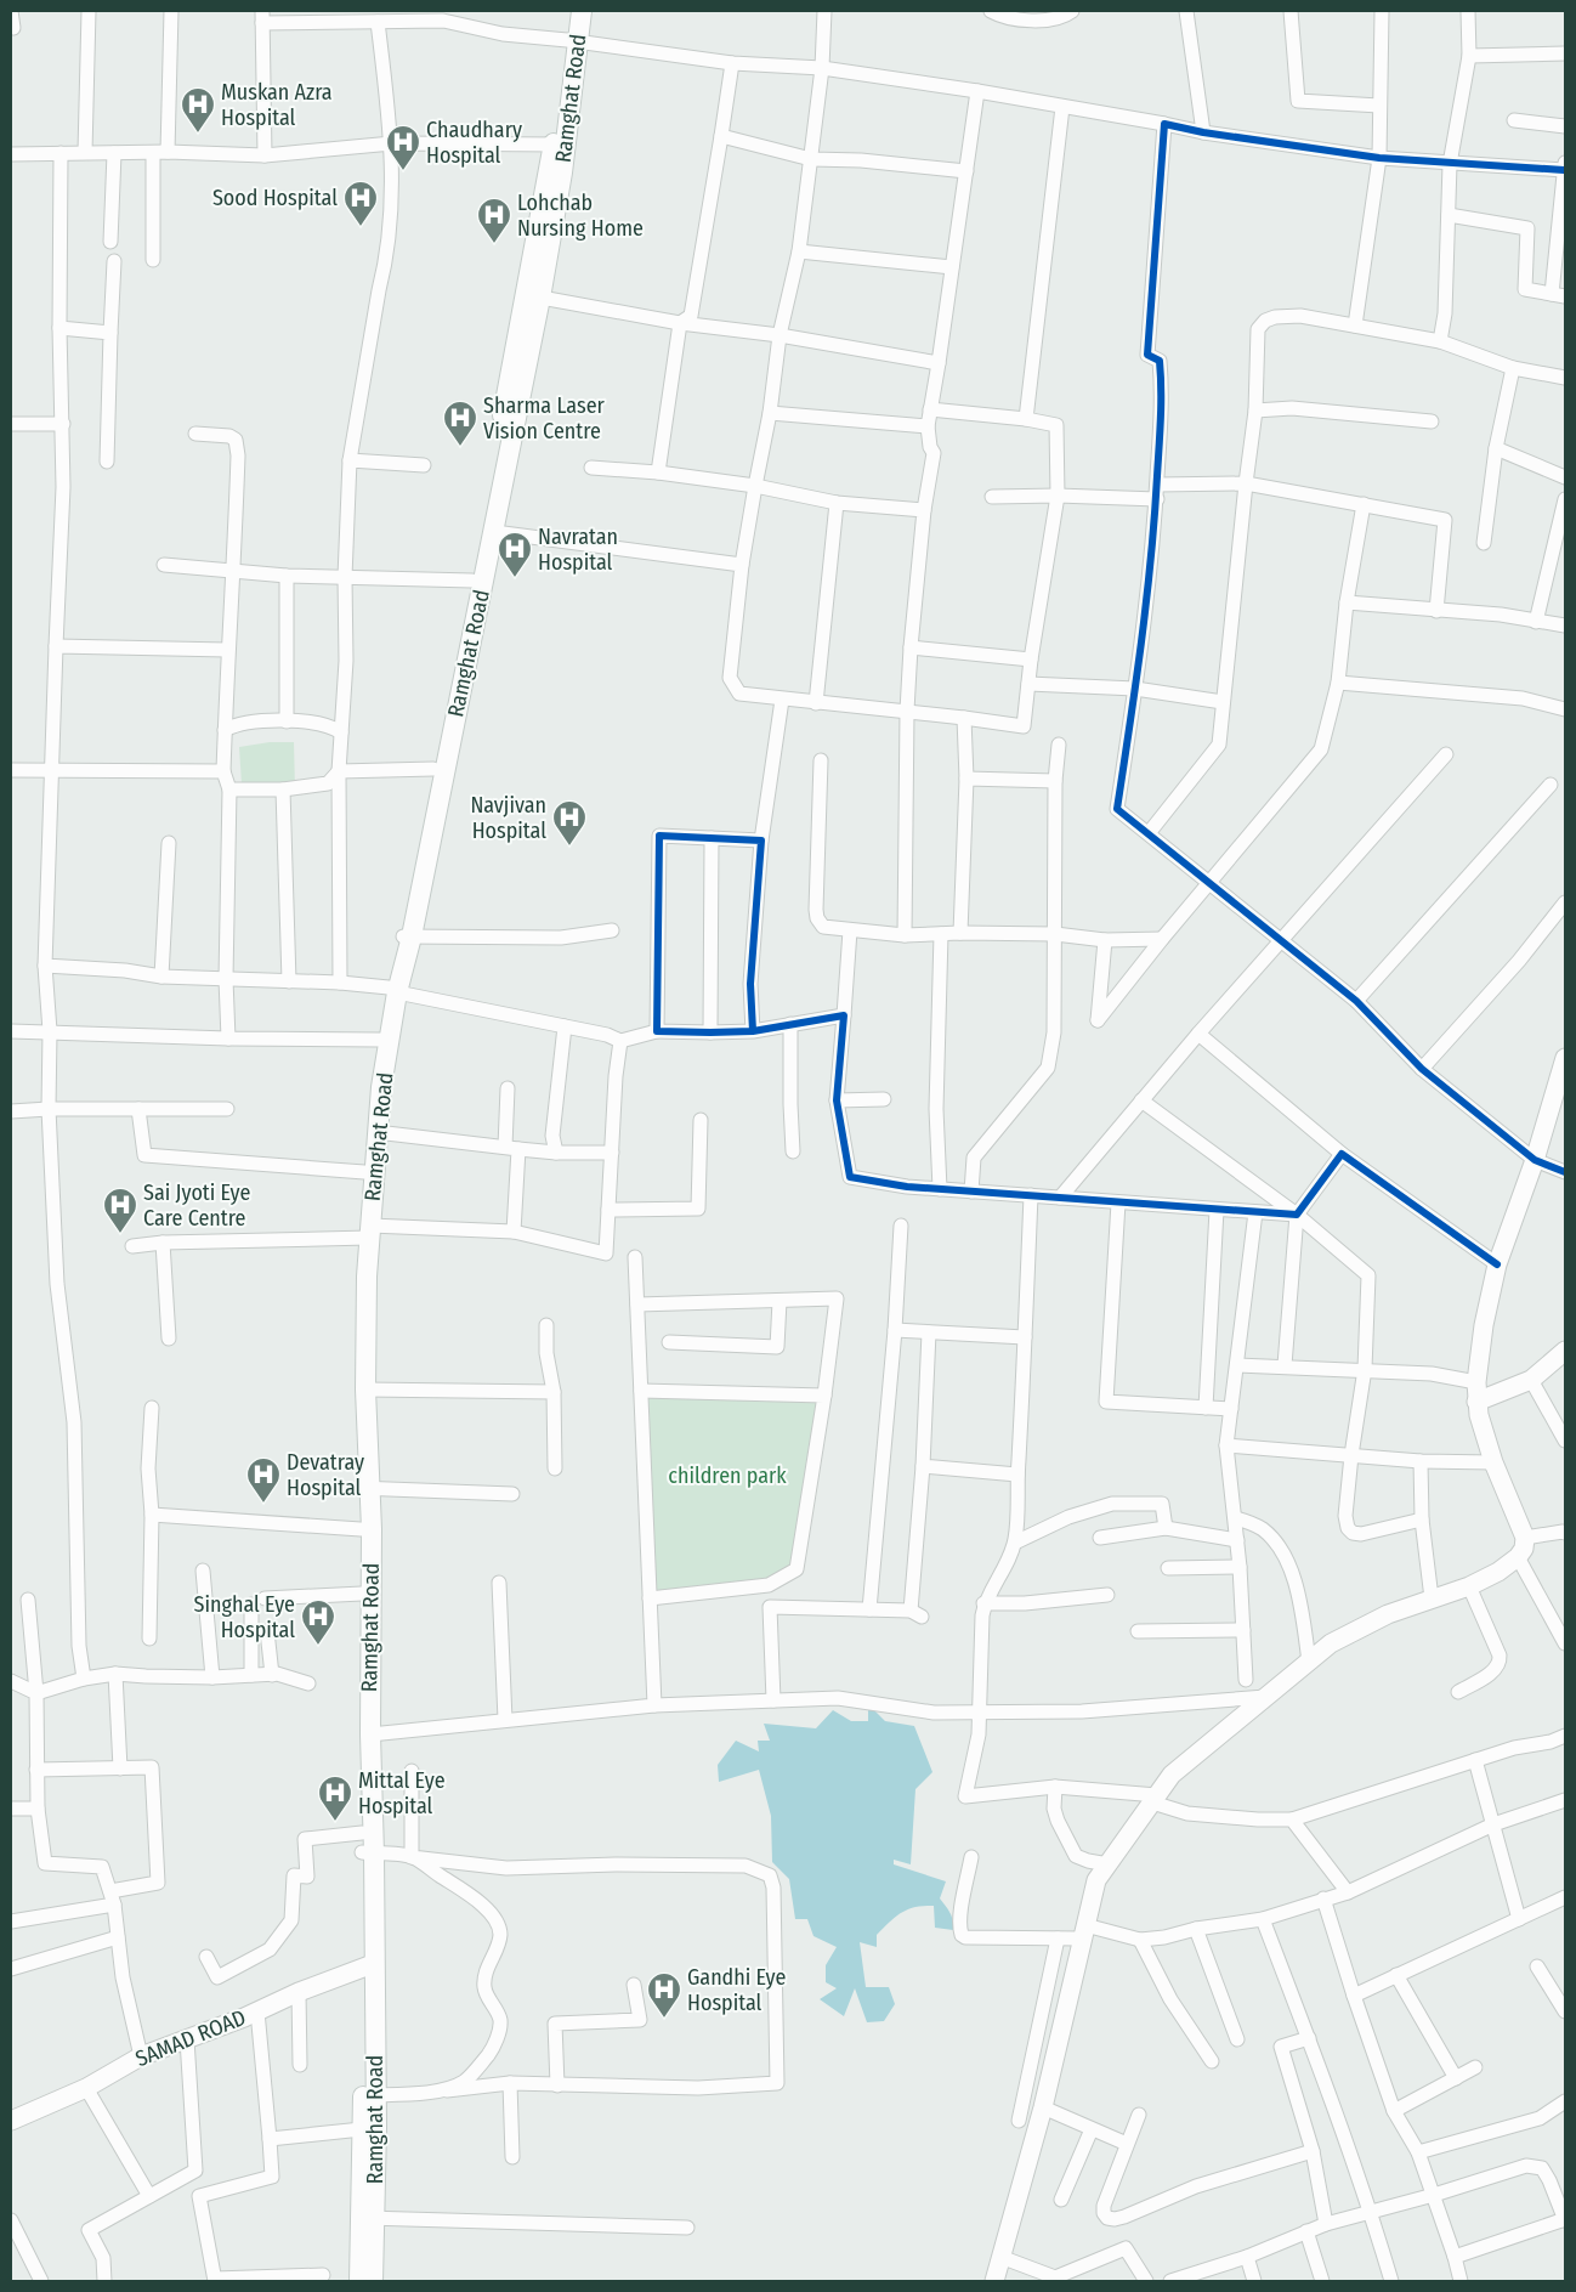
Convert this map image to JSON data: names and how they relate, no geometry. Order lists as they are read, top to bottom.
{
  "streets": {
    "main road": ["Ramghat Road"],
    "street": ["SAMAD ROAD"]
  },
  "crossings": [
    ["Ramghat Road", "SAMAD ROAD"]
  ],
  "parks": ["children park"],
  "places": {
    "hospital": [
      "Muskan Azra Hospital",
      "Chaudhary Hospital",
      "Sood Hospital",
      "Lohchab Nursing Home",
      "Sharma Laser Vision Centre",
      "Navratan Hospital",
      "Navjivan Hospital",
      "Sai Jyoti Eye Care Centre",
      "Devatray Hospital",
      "Singhal Eye Hospital",
      "Mittal Eye Hospital",
      "Gandhi Eye Hospital"
    ]
  }
}
